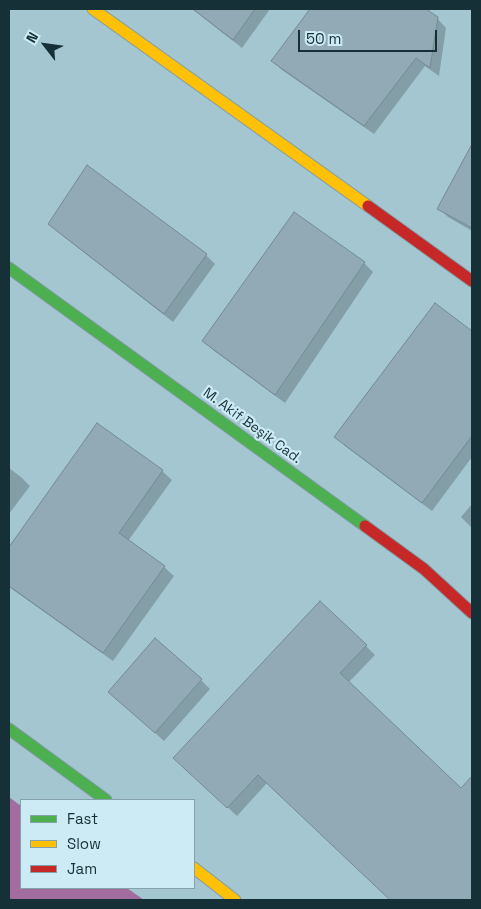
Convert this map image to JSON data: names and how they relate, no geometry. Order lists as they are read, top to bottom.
{
  "streets": {
    "street": ["M. Akif Beşik Cad."]
  },
  "legend": ["Fast", "Slow", "Jam"],
  "scale_bar": "50 m",
  "north": "top left"
}
